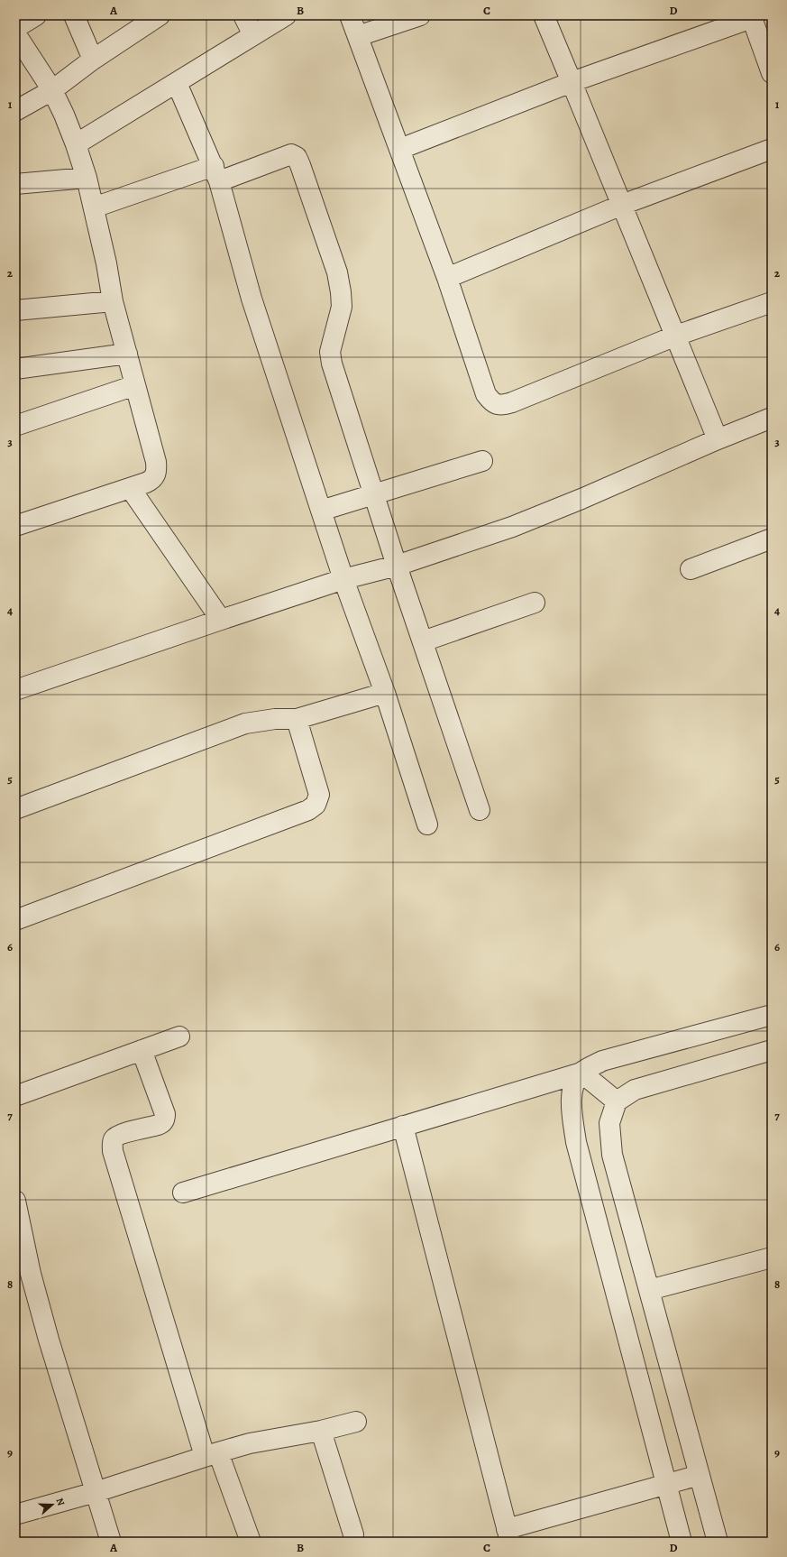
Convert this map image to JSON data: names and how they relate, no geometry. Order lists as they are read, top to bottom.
{
  "north": "right",
  "grid": {
    "columns": [
      "A",
      "B",
      "C",
      "D"
    ],
    "rows": [
      "1",
      "2",
      "3",
      "4",
      "5",
      "6",
      "7",
      "8",
      "9"
    ]
  }
}
